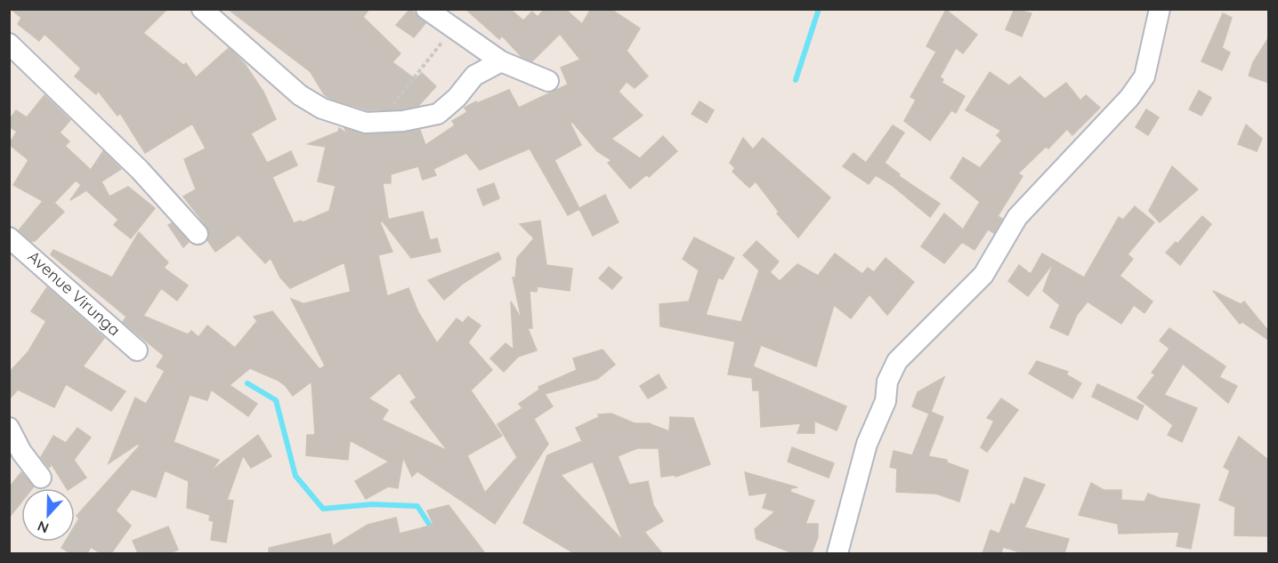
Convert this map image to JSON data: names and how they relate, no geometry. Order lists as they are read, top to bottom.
{
  "streets": {
    "street": ["Avenue Virunga"]
  },
  "north": "bottom"
}
